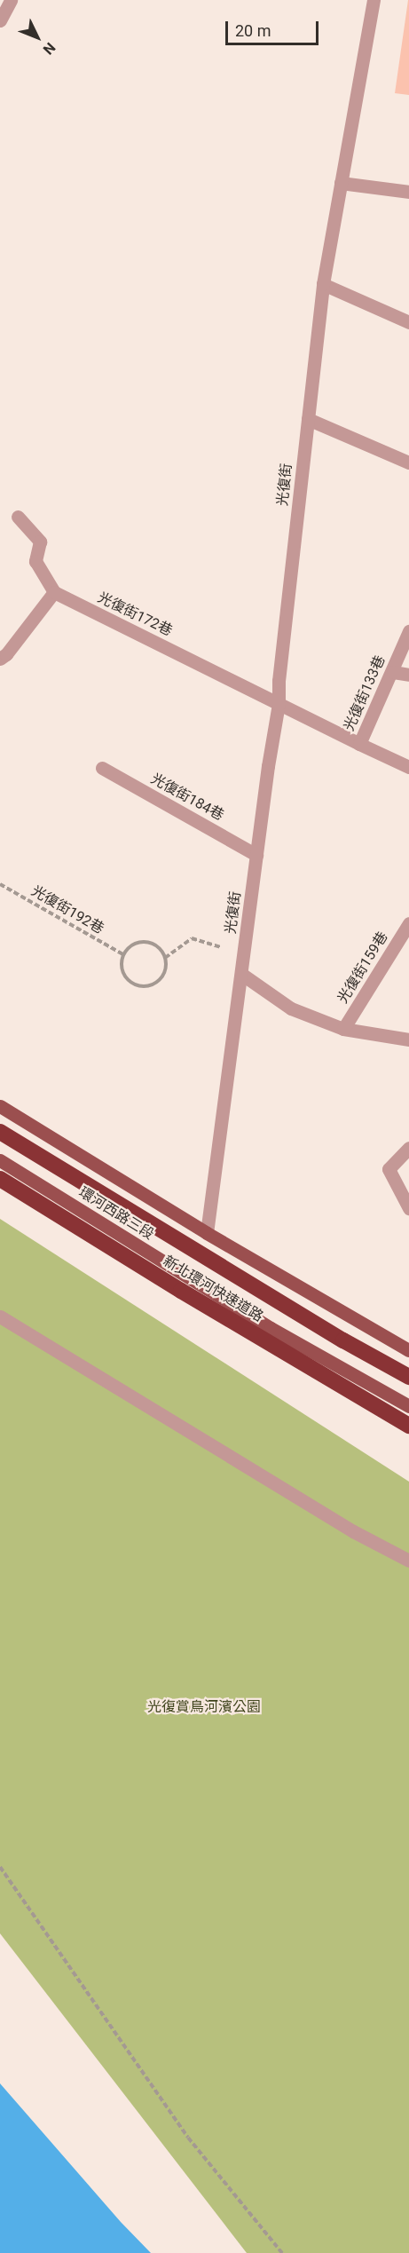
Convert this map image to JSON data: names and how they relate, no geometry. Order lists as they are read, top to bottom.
{
  "streets": {
    "highway": ["新北環河快速道路"],
    "main road": ["環河西路三段"],
    "street": [
      "光復街",
      "光復街172巷",
      "光復街133巷",
      "光復街184巷",
      "光復街159巷"
    ],
    "path": ["光復街192巷"]
  },
  "crossings": [
    ["光復街", "光復街172巷"],
    ["光復街", "光復街133巷"],
    ["光復街", "光復街184巷"],
    ["光復街", "環河西路三段"],
    ["光復街172巷", "光復街133巷"]
  ],
  "parks": ["光復賞鳥河濱公園"],
  "scale_bar": "20 m",
  "north": "bottom right"
}
